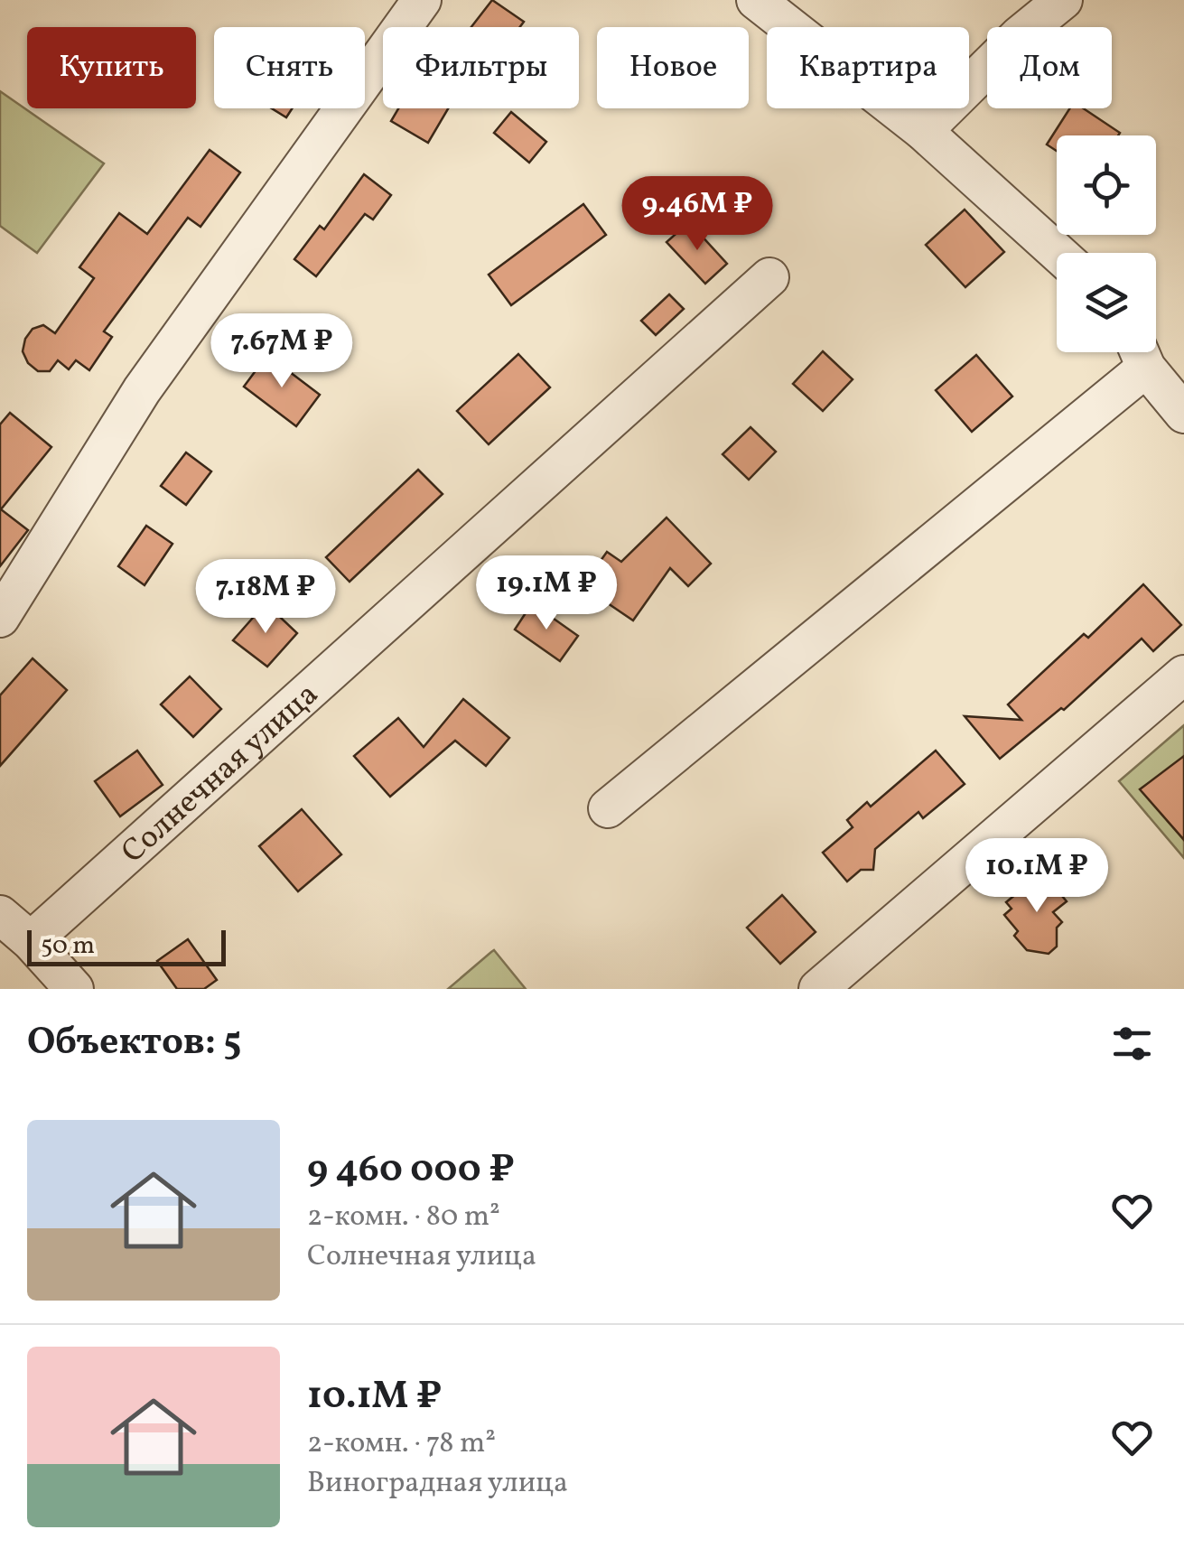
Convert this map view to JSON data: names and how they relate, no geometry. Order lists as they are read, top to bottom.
{
  "streets": {
    "street": ["Солнечная улица"]
  },
  "scale_bar": "50 m",
  "page": {
    "chip": [
      "Купить",
      "Снять",
      "Фильтры",
      "Новое",
      "Квартира",
      "Дом"
    ],
    "price": [
      "9.46M ₽",
      "7.67M ₽",
      "19.1M ₽",
      "7.18M ₽",
      "10.1M ₽"
    ],
    "scale": "50 m",
    "heading": "Объектов: 5",
    "list": [
      {
        "name": "9 460 000 ₽",
        "note": "2-комн. · 80 m² · Солнечная улица"
      },
      {
        "name": "10.1M ₽",
        "note": "2-комн. · 78 m² · Виноградная улица"
      }
    ]
  }
}
